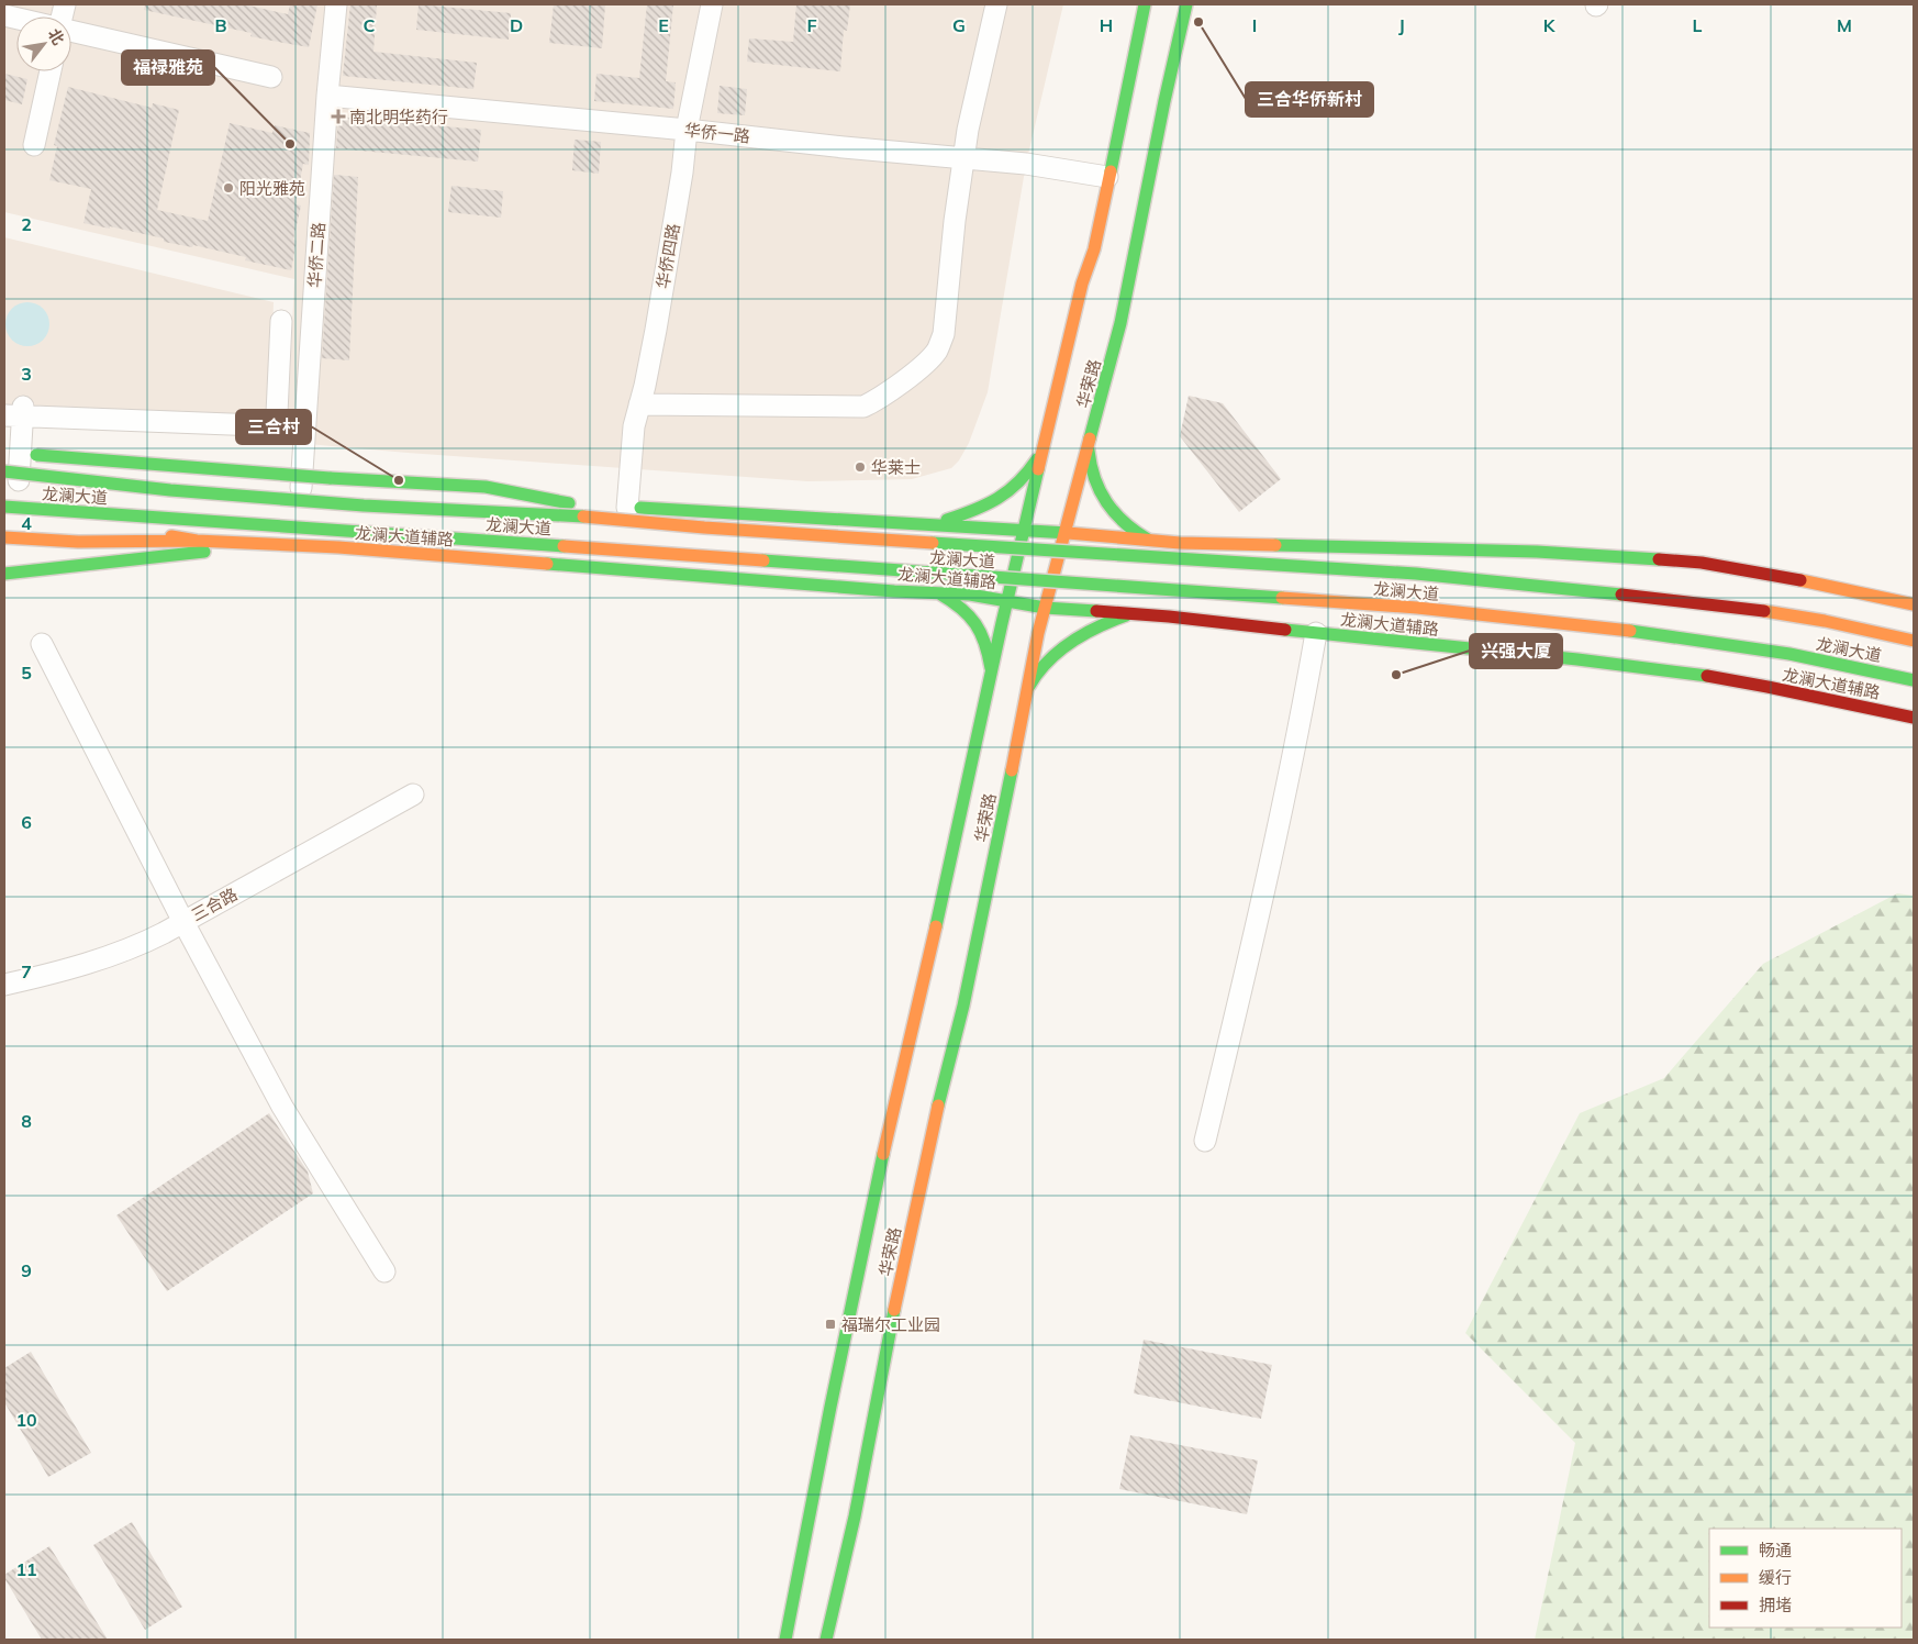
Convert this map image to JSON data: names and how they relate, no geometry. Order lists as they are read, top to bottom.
{
  "streets": {
    "main road": ["华荣路", "龙澜大道", "龙澜大道辅路"],
    "street": [
      "华侨一路",
      "华侨二路",
      "华侨四路",
      "三合路"
    ]
  },
  "crossings": [
    ["华侨一路", "华侨二路"],
    ["华侨一路", "华侨四路"],
    ["华侨一路", "华荣路"],
    ["华侨二路", "龙澜大道辅路"],
    ["华侨四路", "龙澜大道辅路"],
    ["华荣路", "龙澜大道辅路"],
    ["龙澜大道", "龙澜大道辅路"]
  ],
  "places": {
    "other": [
      "三合华侨新村",
      "福禄雅苑",
      "阳光雅苑",
      "华莱士",
      "三合村",
      "兴强大厦"
    ],
    "health": ["南北明华药行"],
    "transit": ["福瑞尔工业园"]
  },
  "legend": ["畅通", "缓行", "拥堵"],
  "north": "top right",
  "grid": {
    "columns": [
      "B",
      "C",
      "D",
      "E",
      "F",
      "G",
      "H",
      "I",
      "J",
      "K",
      "L",
      "M"
    ],
    "rows": [
      "2",
      "3",
      "4",
      "5",
      "6",
      "7",
      "8",
      "9",
      "10",
      "11"
    ]
  }
}
